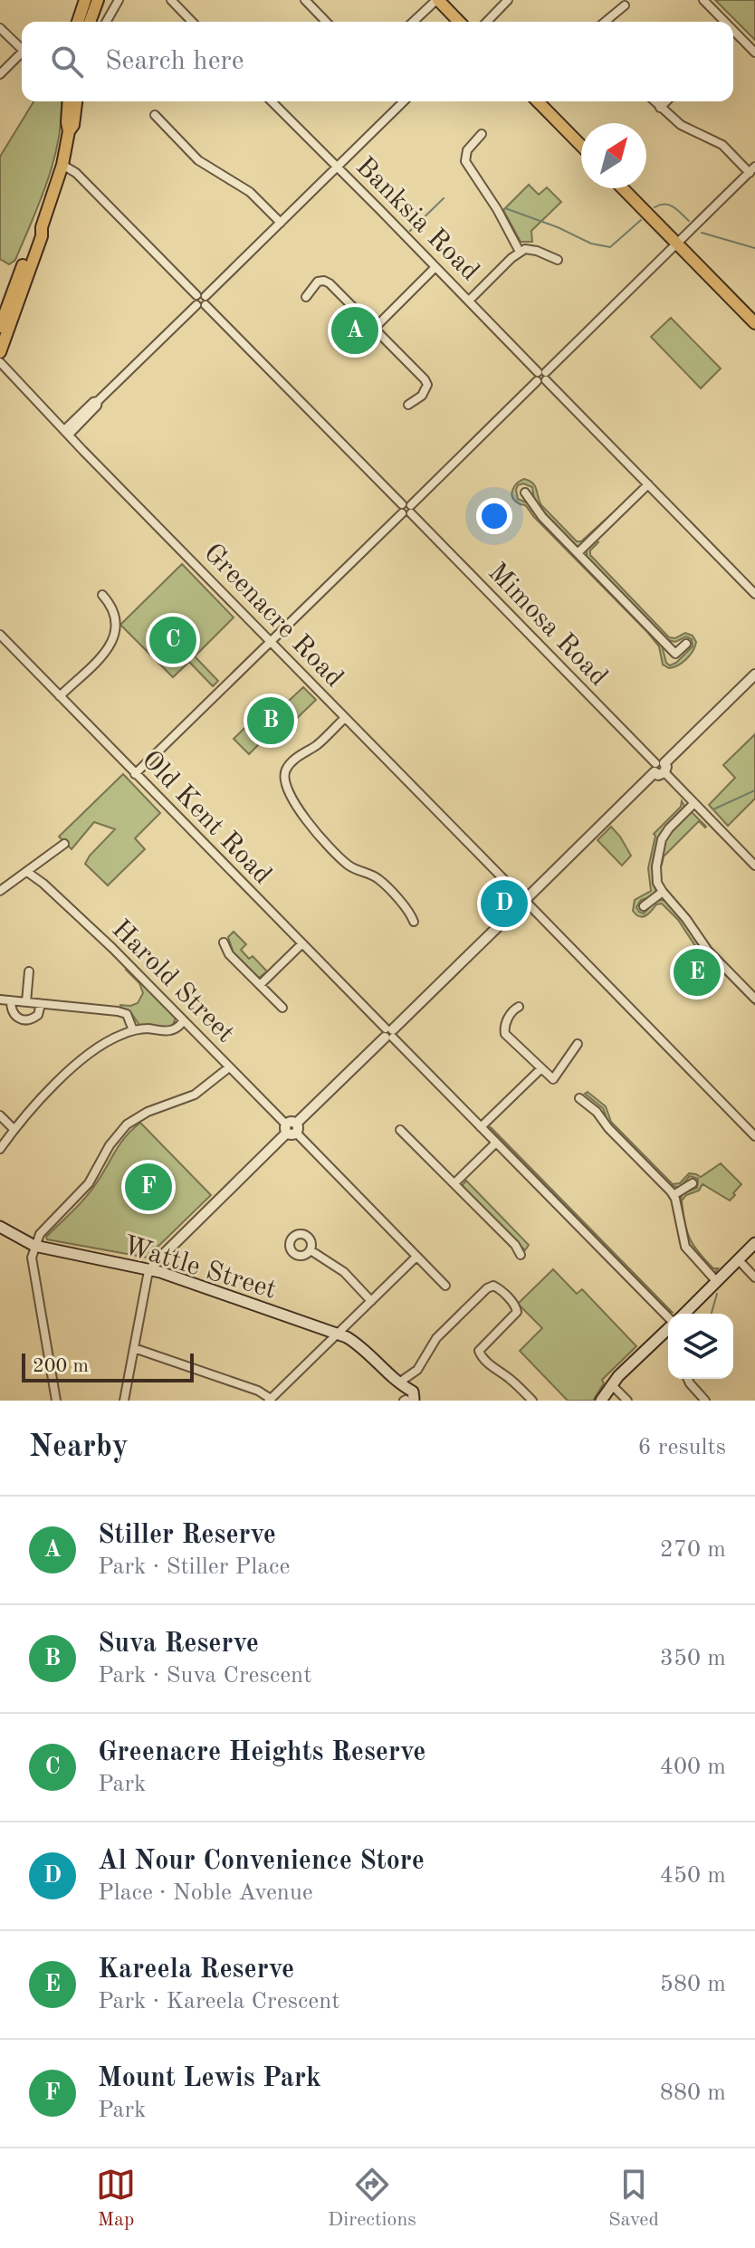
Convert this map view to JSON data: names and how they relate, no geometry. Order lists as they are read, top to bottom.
{
  "streets": {
    "main road": ["Wattle Street"],
    "street": [
      "Banksia Road",
      "Greenacre Road",
      "Mimosa Road",
      "Old Kent Road",
      "Harold Street"
    ]
  },
  "scale_bar": "200 m",
  "north": "top right",
  "page": {
    "search": "Search here",
    "pins": [
      "A",
      "C",
      "B",
      "D",
      "E",
      "F"
    ],
    "scale": "200 m",
    "heading": ["Nearby", "6 results"],
    "list": [
      {
        "mark": "A",
        "name": "Stiller Reserve",
        "note": "Park · Stiller Place",
        "value": "270 m"
      },
      {
        "mark": "B",
        "name": "Suva Reserve",
        "note": "Park · Suva Crescent",
        "value": "350 m"
      },
      {
        "mark": "C",
        "name": "Greenacre Heights Reserve",
        "note": "Park",
        "value": "400 m"
      },
      {
        "mark": "D",
        "name": "Al Nour Convenience Store",
        "note": "Place · Noble Avenue",
        "value": "450 m"
      },
      {
        "mark": "E",
        "name": "Kareela Reserve",
        "note": "Park · Kareela Crescent",
        "value": "580 m"
      },
      {
        "mark": "F",
        "name": "Mount Lewis Park",
        "note": "Park",
        "value": "880 m"
      }
    ],
    "nav": ["Map", "Directions", "Saved"]
  }
}
